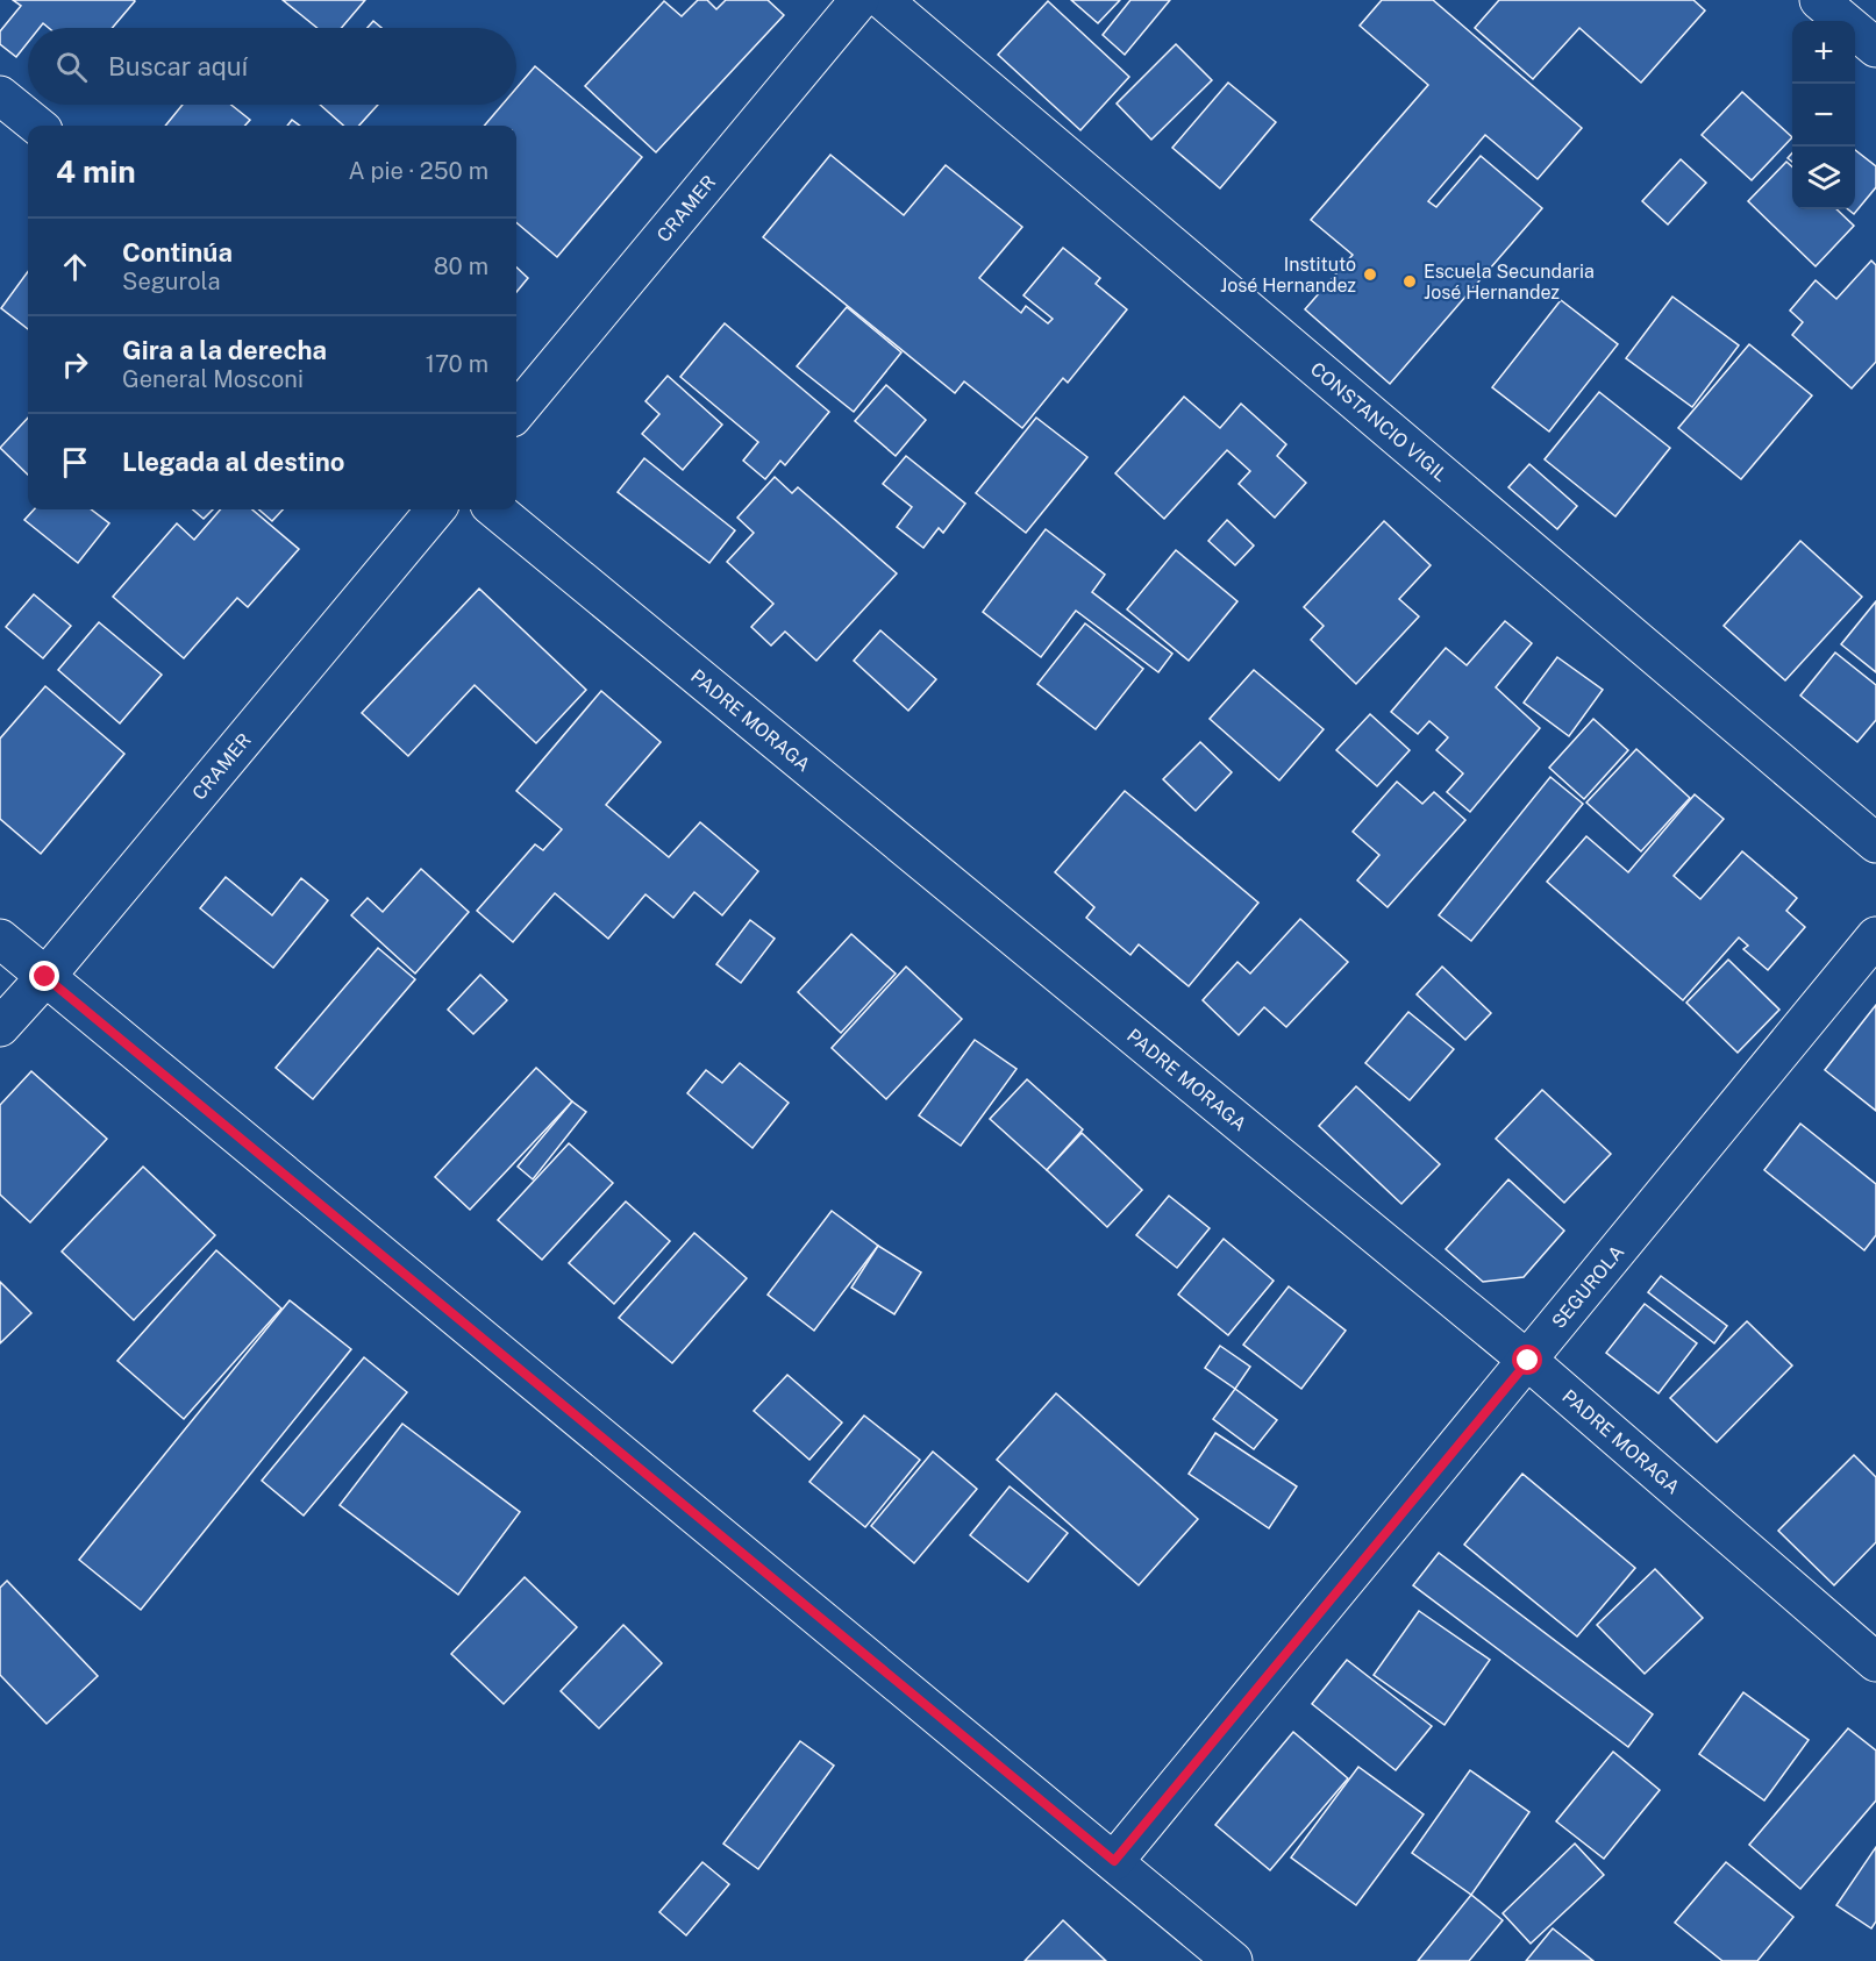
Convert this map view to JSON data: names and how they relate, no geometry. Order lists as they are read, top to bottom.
{
  "streets": {
    "street": [
      "CRAMER",
      "CONSTANCIO VIGIL",
      "PADRE MORAGA",
      "SEGUROLA"
    ]
  },
  "crossings": [
    ["PADRE MORAGA", "SEGUROLA"]
  ],
  "places": ["Instituto José Hernandez", "Escuela Secundaria José Hernandez"],
  "page": {
    "map_buttons": ["+", "−"],
    "search": "Buscar aquí",
    "heading": ["4 min", "A pie · 250 m"],
    "list": [
      ["Continúa", "Segurola", "80 m"],
      ["Gira a la derecha", "General Mosconi", "170 m"],
      "Llegada al destino"
    ]
  }
}
